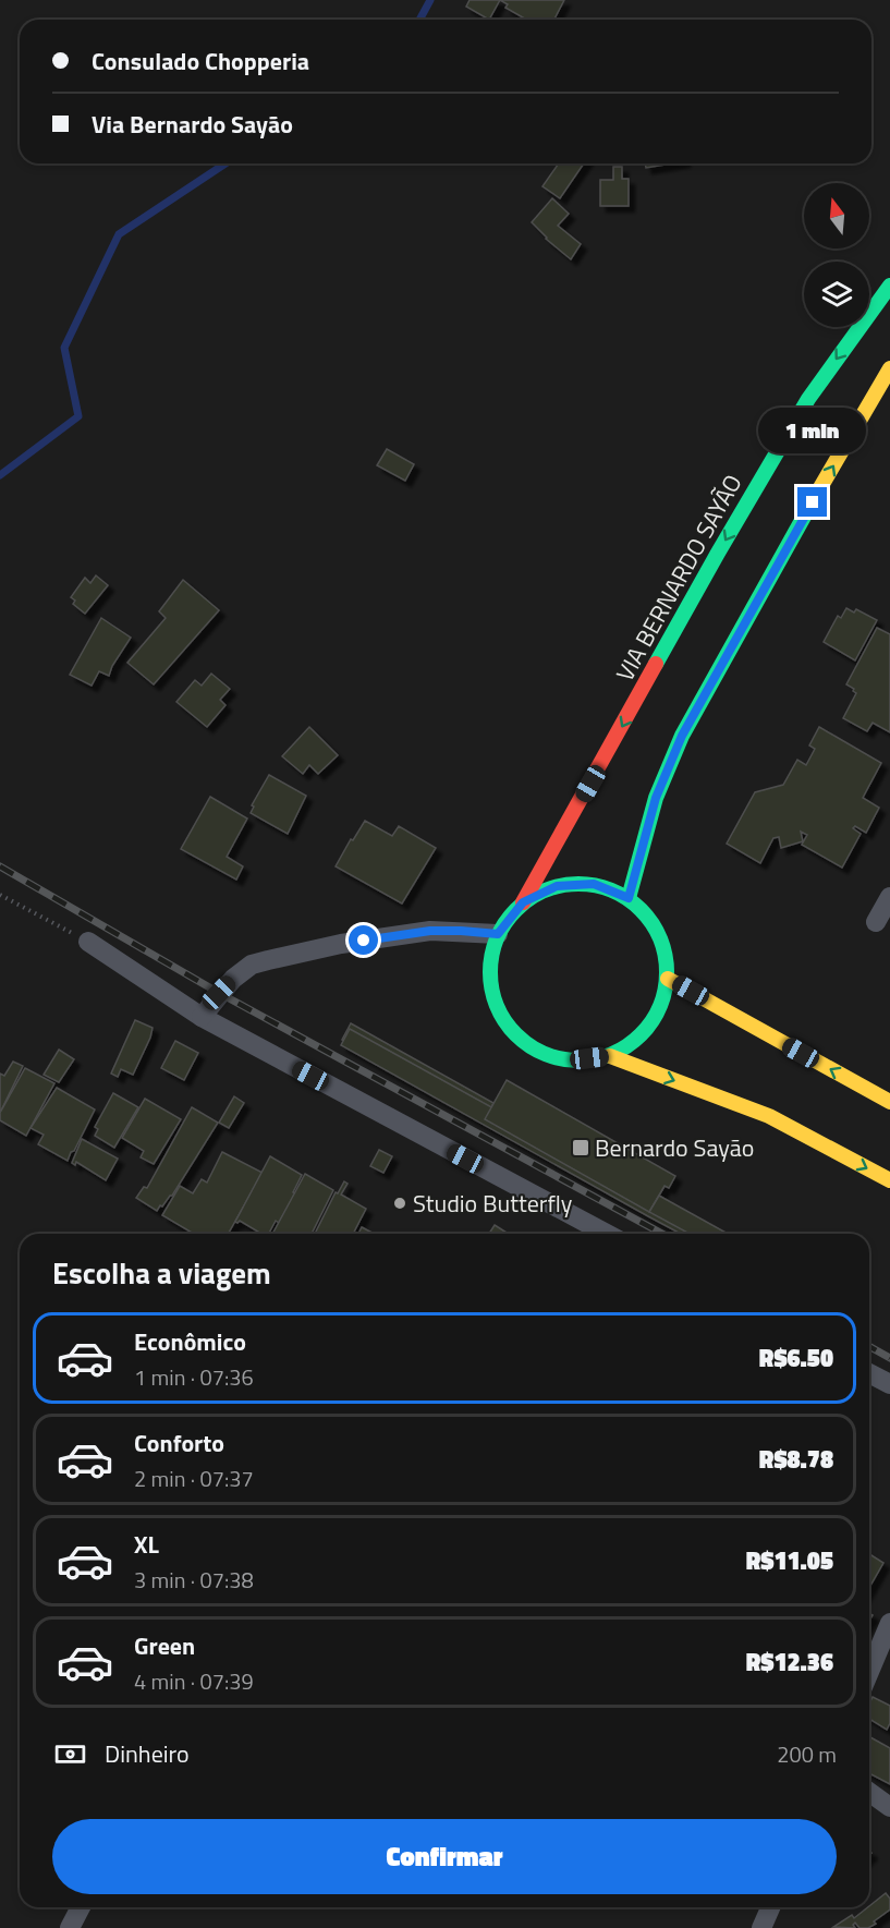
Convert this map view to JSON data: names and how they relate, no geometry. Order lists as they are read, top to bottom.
{
  "streets": {
    "main road": ["VIA BERNARDO SAYÃO"]
  },
  "places": {
    "transit": ["Bernardo Sayão"],
    "other": ["Studio Butterfly"]
  },
  "north": "top",
  "page": {
    "banner": ["Consulado Chopperia", "Via Bernardo Sayão"],
    "bubble": "1 min",
    "heading": "Escolha a viagem",
    "list": [
      {
        "name": "Econômico",
        "note": "1 min · 07:36",
        "value": "R$6.50"
      },
      {
        "name": "Conforto",
        "note": "2 min · 07:37",
        "value": "R$8.78"
      },
      {
        "name": "XL",
        "note": "3 min · 07:38",
        "value": "R$11.05"
      },
      {
        "name": "Green",
        "note": "4 min · 07:39",
        "value": "R$12.36"
      }
    ],
    "pay": ["Dinheiro", "200 m"],
    "buttons": "Confirmar"
  }
}
